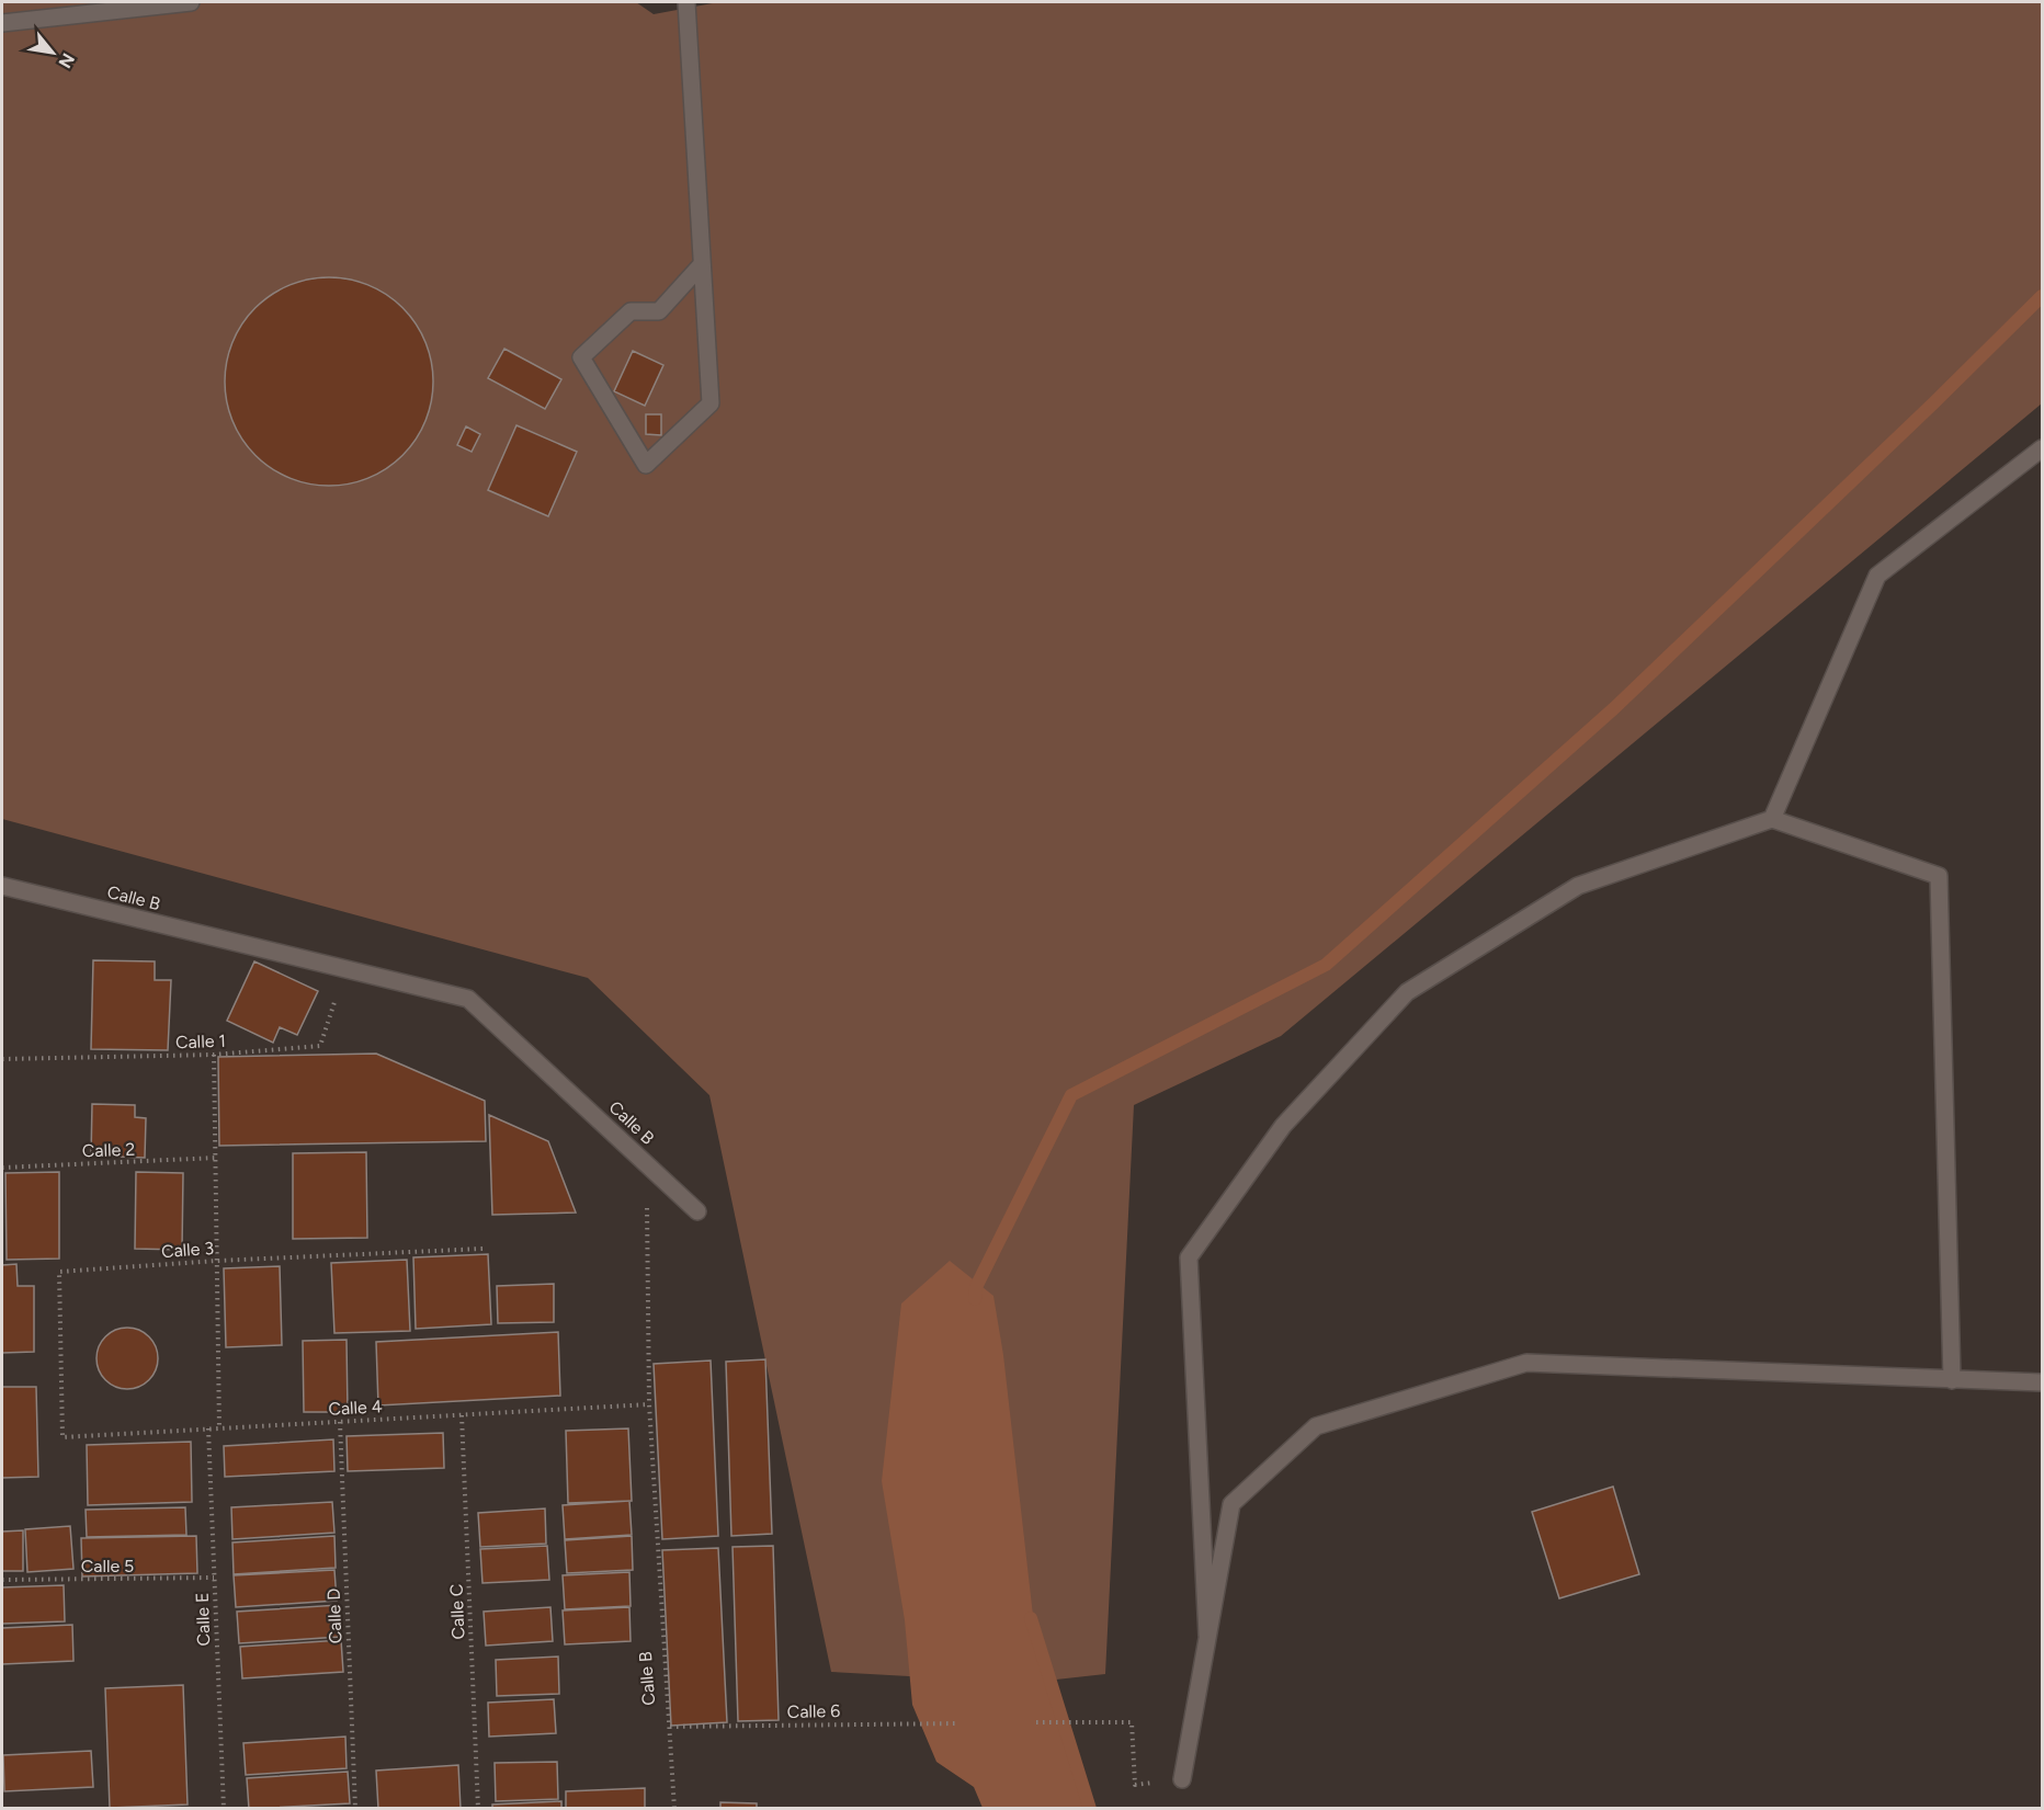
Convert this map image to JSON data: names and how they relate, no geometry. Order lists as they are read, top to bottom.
{
  "streets": {
    "street": ["Calle B"],
    "path": [
      "Calle 1",
      "Calle 2",
      "Calle 3",
      "Calle 4",
      "Calle 5",
      "Calle C",
      "Calle D",
      "Calle E",
      "Calle 6"
    ]
  },
  "crossings": [
    ["Calle B", "Calle 1"],
    ["Calle B", "Calle 4"],
    ["Calle B", "Calle 6"],
    ["Calle 3", "Calle 4"],
    ["Calle 4", "Calle C"],
    ["Calle 4", "Calle D"],
    ["Calle 4", "Calle E"],
    ["Calle 5", "Calle E"]
  ],
  "north": "bottom right"
}
